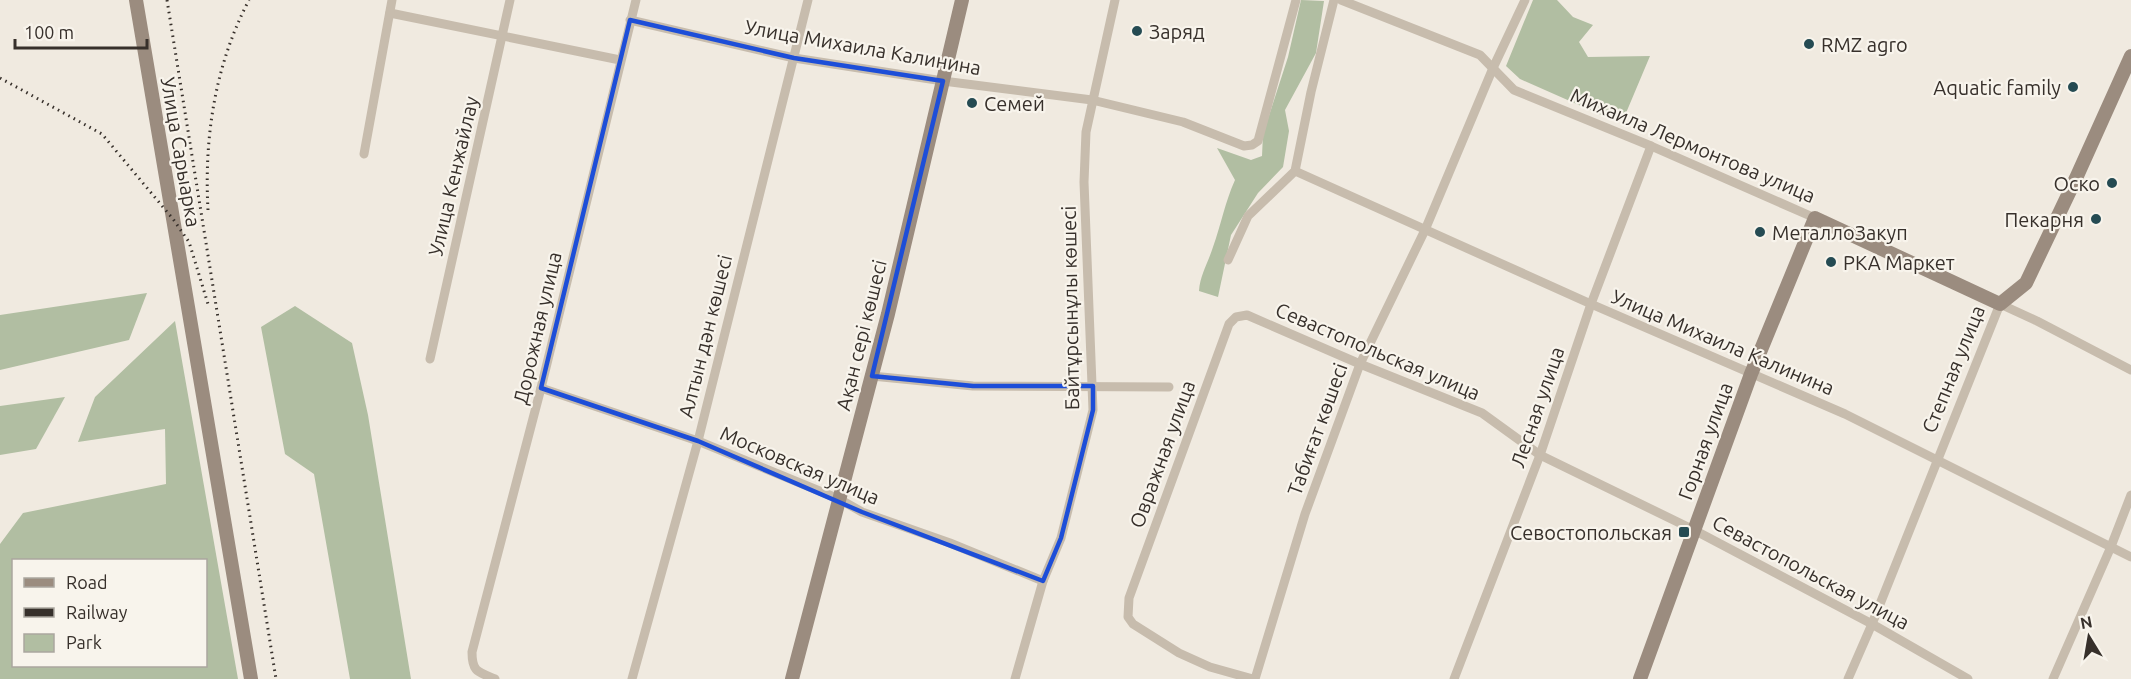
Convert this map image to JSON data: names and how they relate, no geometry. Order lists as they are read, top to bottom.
{
  "streets": {
    "street": [
      "Улица Михаила Калинина",
      "Михаила Лермонтова улица",
      "Улица Сарыарка",
      "Улица Кенжайлау",
      "Байтұрсынұлы көшесі",
      "Дорожная улица",
      "Ақан сері көшесі",
      "Алтын дән көшесі",
      "Севастопольская улица",
      "Степная улица",
      "Лесная улица",
      "Табиғат көшесі",
      "Горная улица",
      "Овражная улица",
      "Московская улица"
    ]
  },
  "crossings": [
    ["Улица Михаила Калинина", "Байтұрсынұлы көшесі"],
    ["Улица Михаила Калинина", "Дорожная улица"],
    ["Улица Михаила Калинина", "Ақан сері көшесі"],
    ["Улица Михаила Калинина", "Алтын дән көшесі"],
    ["Улица Михаила Калинина", "Степная улица"],
    ["Улица Михаила Калинина", "Лесная улица"],
    ["Улица Михаила Калинина", "Табиғат көшесі"],
    ["Улица Михаила Калинина", "Горная улица"],
    ["Михаила Лермонтова улица", "Степная улица"],
    ["Михаила Лермонтова улица", "Лесная улица"],
    ["Михаила Лермонтова улица", "Табиғат көшесі"],
    ["Михаила Лермонтова улица", "Горная улица"],
    ["Байтұрсынұлы көшесі", "Московская улица"],
    ["Дорожная улица", "Московская улица"],
    ["Ақан сері көшесі", "Московская улица"],
    ["Алтын дән көшесі", "Московская улица"],
    ["Севастопольская улица", "Степная улица"],
    ["Севастопольская улица", "Лесная улица"],
    ["Севастопольская улица", "Табиғат көшесі"],
    ["Севастопольская улица", "Горная улица"],
    ["Севастопольская улица", "Овражная улица"],
    ["Табиғат көшесі", "Овражная улица"]
  ],
  "places": {
    "other": [
      "Заряд",
      "RMZ agro",
      "Aquatic family",
      "Семей",
      "Оско",
      "Пекарня",
      "МеталлоЗакуп",
      "РКА Маркет"
    ],
    "transit": ["Севостопольская"]
  },
  "legend": ["Road", "Railway", "Park"],
  "scale_bar": "100 m",
  "north": "top"
}
